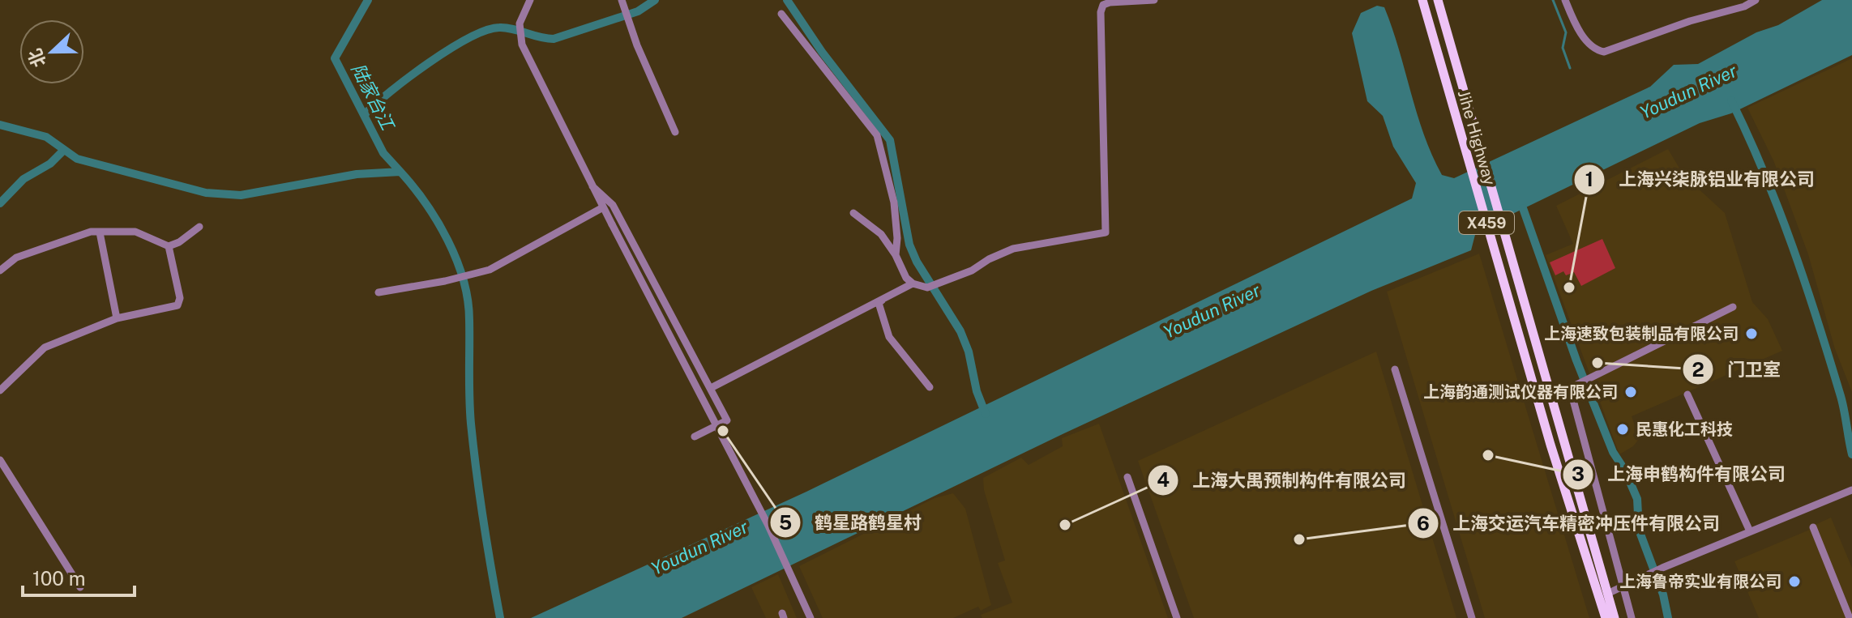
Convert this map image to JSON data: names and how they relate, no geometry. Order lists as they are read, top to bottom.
{
  "streets": {
    "main road": ["Jihe Highway", "X459"]
  },
  "water": ["Youdun River", "陆家台江"],
  "places": [
    "上海兴柒脉铝业有限公司",
    "上海速致包装制品有限公司",
    "门卫室",
    "上海韵通测试仪器有限公司",
    "民惠化工科技",
    "鹤星路鹤星村",
    "上海申鹤构件有限公司",
    "上海大禺预制构件有限公司",
    "上海交运汽车精密冲压件有限公司",
    "上海鲁帝实业有限公司"
  ],
  "scale_bar": "100 m",
  "north": "left"
}
